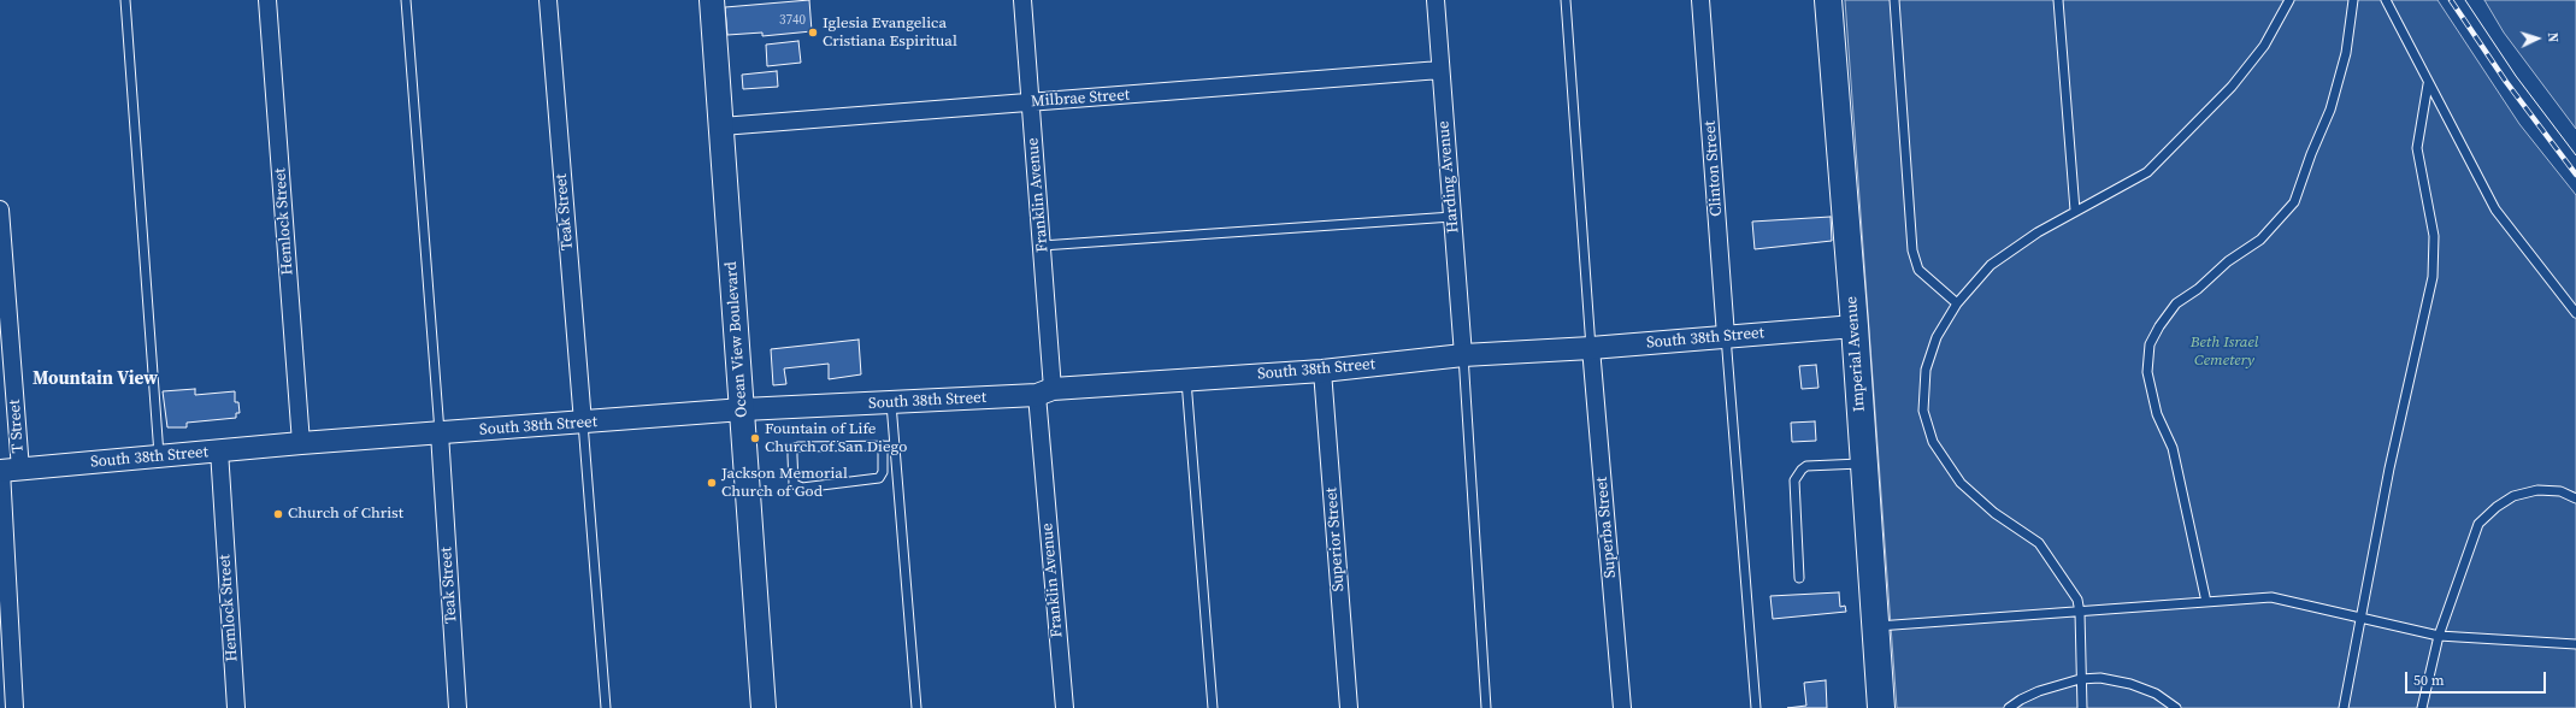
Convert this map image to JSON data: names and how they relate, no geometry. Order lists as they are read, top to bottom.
{
  "streets": {
    "main road": ["Ocean View Boulevard", "Imperial Avenue"],
    "street": [
      "Milbrae Street",
      "Clinton Street",
      "Harding Avenue",
      "Franklin Avenue",
      "Teak Street",
      "Hemlock Street",
      "South 38th Street",
      "T Street",
      "Superba Street",
      "Superior Street"
    ]
  },
  "crossings": [
    ["Milbrae Street", "Harding Avenue"],
    ["Milbrae Street", "Franklin Avenue"],
    ["Milbrae Street", "Ocean View Boulevard"],
    ["Clinton Street", "South 38th Street"],
    ["Harding Avenue", "South 38th Street"],
    ["Franklin Avenue", "South 38th Street"],
    ["Teak Street", "South 38th Street"],
    ["Hemlock Street", "South 38th Street"],
    ["South 38th Street", "Ocean View Boulevard"],
    ["South 38th Street", "Imperial Avenue"],
    ["South 38th Street", "T Street"],
    ["South 38th Street", "Superba Street"],
    ["South 38th Street", "Superior Street"]
  ],
  "districts": ["Mountain View"],
  "parks": ["Beth Israel Cemetery"],
  "places": [
    "Iglesia Evangelica Cristiana Espiritual",
    "Fountain of Life Church of San Diego",
    "Jackson Memorial Church of God",
    "Church of Christ"
  ],
  "house_numbers": ["3740"],
  "scale_bar": "50 m",
  "north": "right"
}
